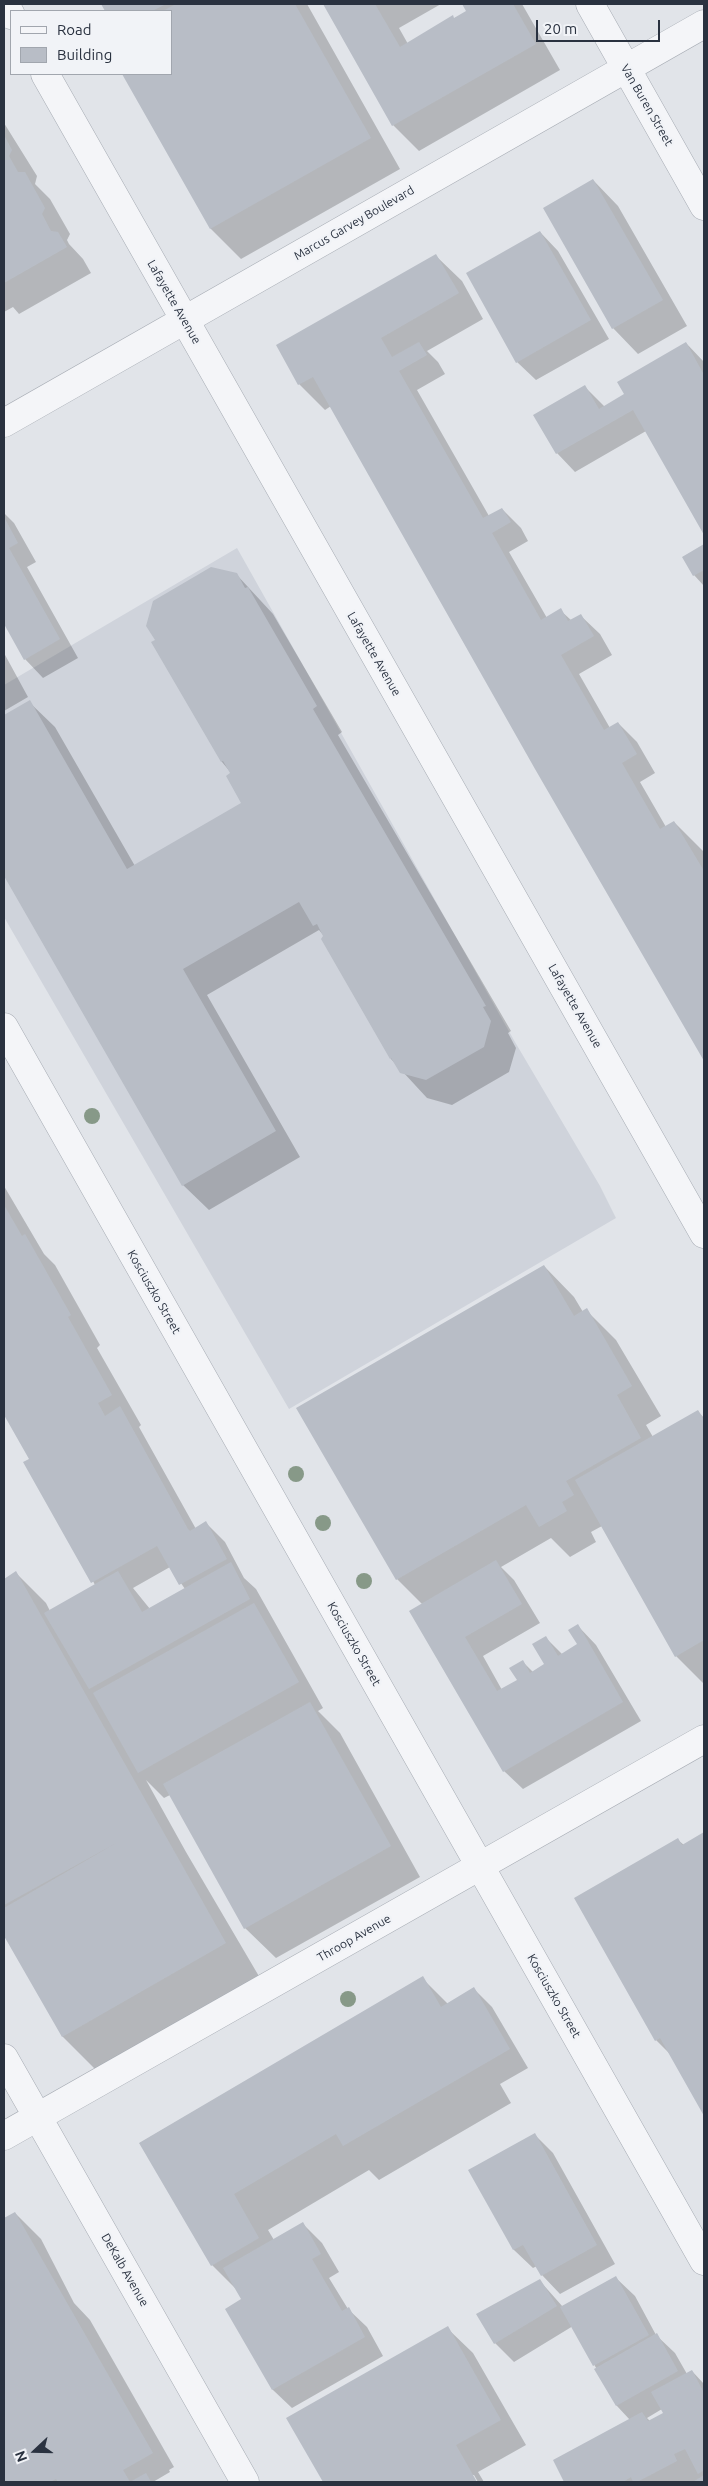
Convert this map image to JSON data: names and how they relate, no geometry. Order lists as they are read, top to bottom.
{
  "streets": {
    "street": [
      "Van Buren Street",
      "Marcus Garvey Boulevard",
      "Lafayette Avenue",
      "Kosciuszko Street",
      "Throop Avenue",
      "DeKalb Avenue"
    ]
  },
  "crossings": [
    ["Van Buren Street", "Marcus Garvey Boulevard"],
    ["Marcus Garvey Boulevard", "Lafayette Avenue"],
    ["Kosciuszko Street", "Throop Avenue"],
    ["Throop Avenue", "DeKalb Avenue"]
  ],
  "legend": ["Road", "Building"],
  "scale_bar": "20 m",
  "north": "left"
}
